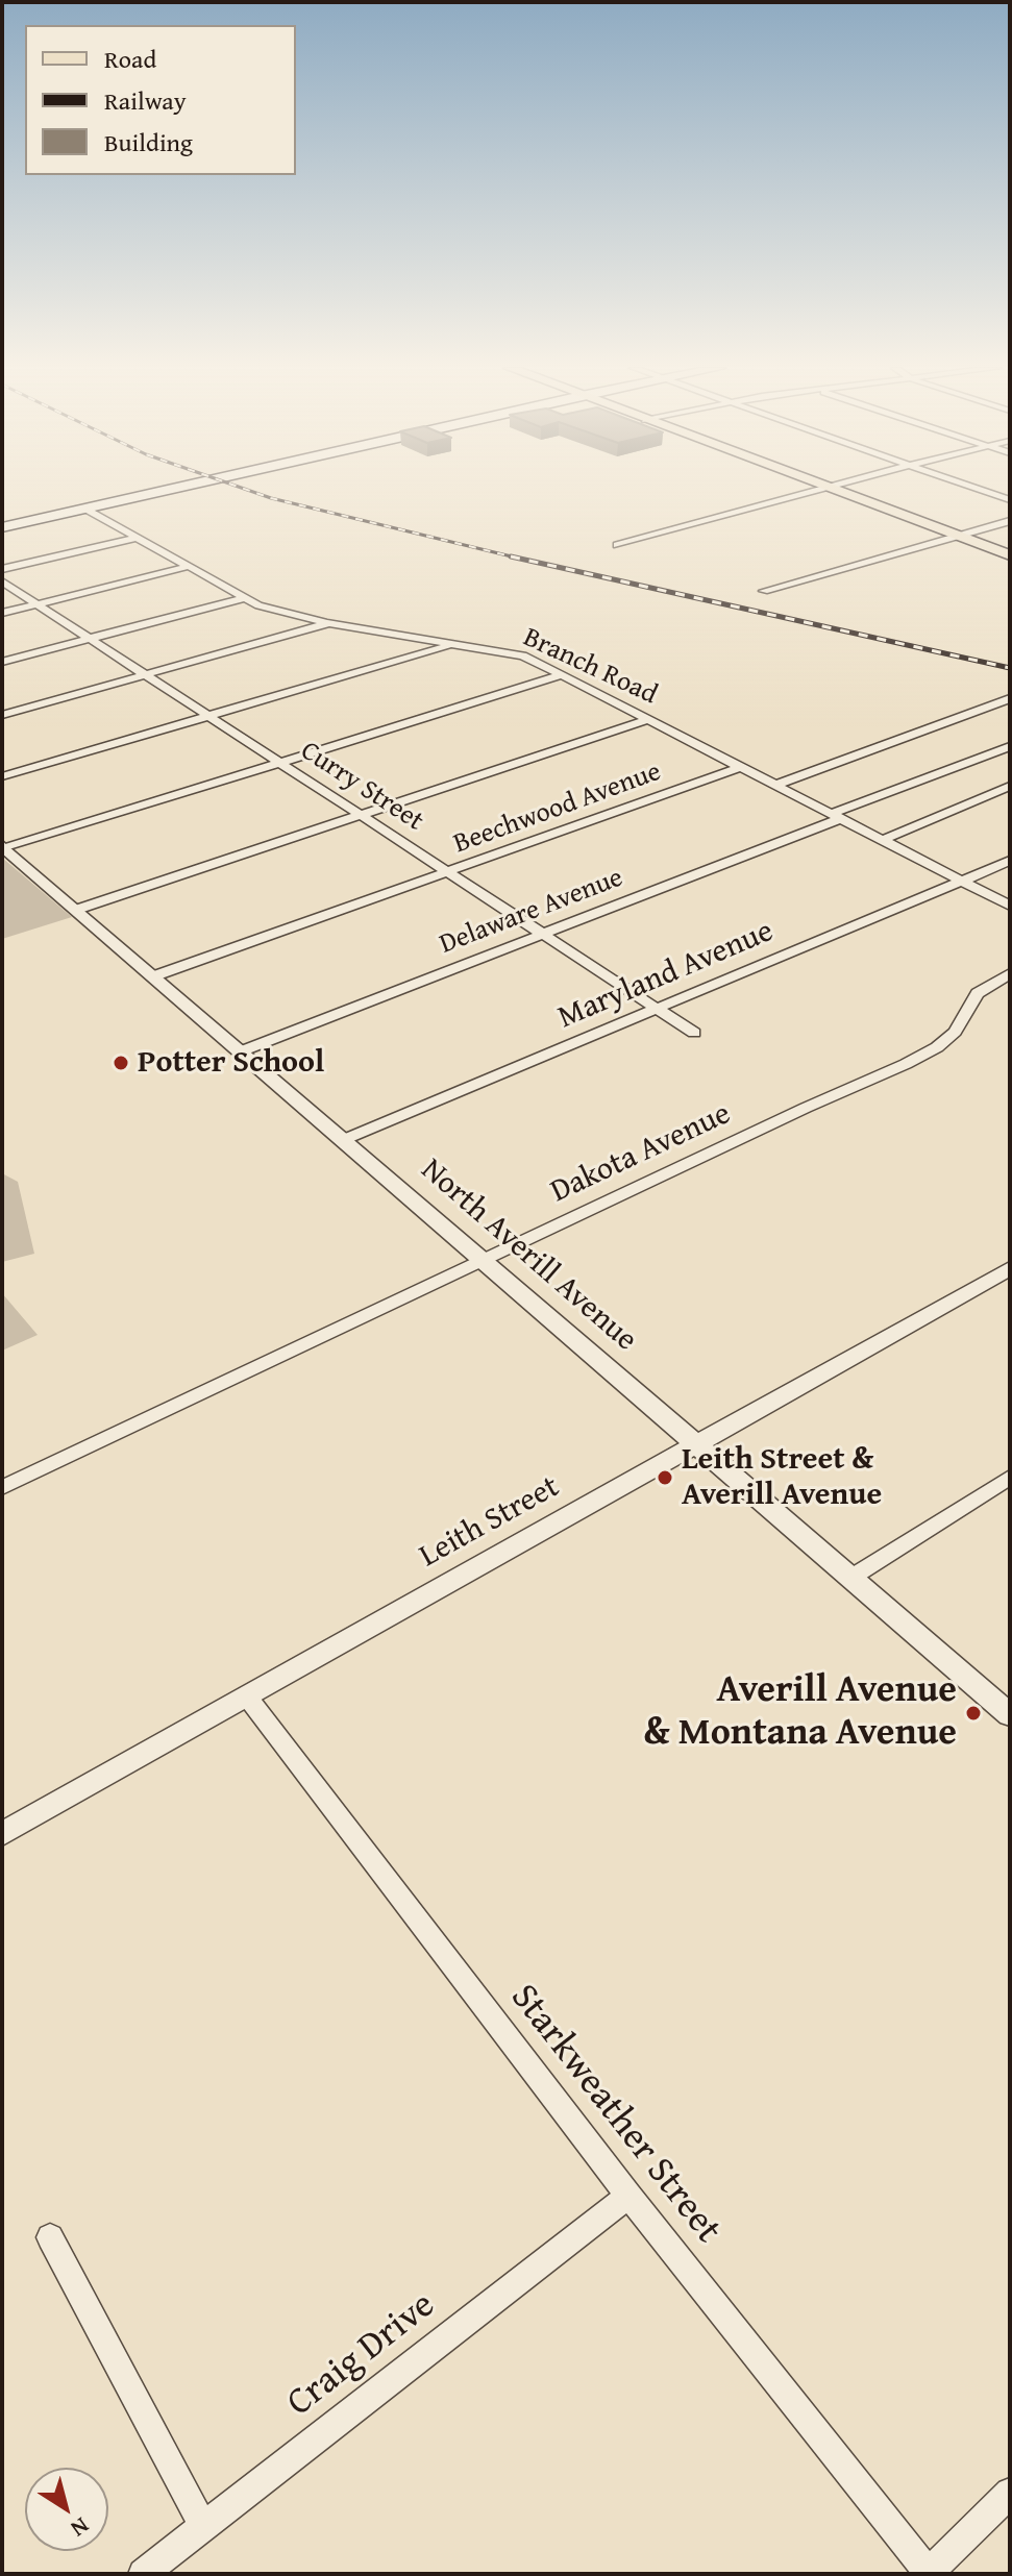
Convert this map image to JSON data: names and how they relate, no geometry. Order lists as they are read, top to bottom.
{
  "streets": {
    "street": [
      "Branch Road",
      "Curry Street",
      "Beechwood Avenue",
      "Delaware Avenue",
      "Maryland Avenue",
      "Dakota Avenue",
      "North Averill Avenue",
      "Leith Street",
      "Starkweather Street",
      "Craig Drive"
    ]
  },
  "crossings": [
    ["Branch Road", "Beechwood Avenue"],
    ["Branch Road", "Delaware Avenue"],
    ["Branch Road", "Maryland Avenue"],
    ["Curry Street", "Beechwood Avenue"],
    ["Curry Street", "Delaware Avenue"],
    ["Curry Street", "Maryland Avenue"],
    ["Beechwood Avenue", "North Averill Avenue"],
    ["Delaware Avenue", "North Averill Avenue"],
    ["Maryland Avenue", "North Averill Avenue"],
    ["Dakota Avenue", "North Averill Avenue"],
    ["North Averill Avenue", "Leith Street"],
    ["Leith Street", "Starkweather Street"],
    ["Starkweather Street", "Craig Drive"]
  ],
  "places": ["Potter School", "Leith Street & Averill Avenue", "Averill Avenue & Montana Avenue"],
  "legend": ["Road", "Railway", "Building"],
  "north": "bottom right"
}
